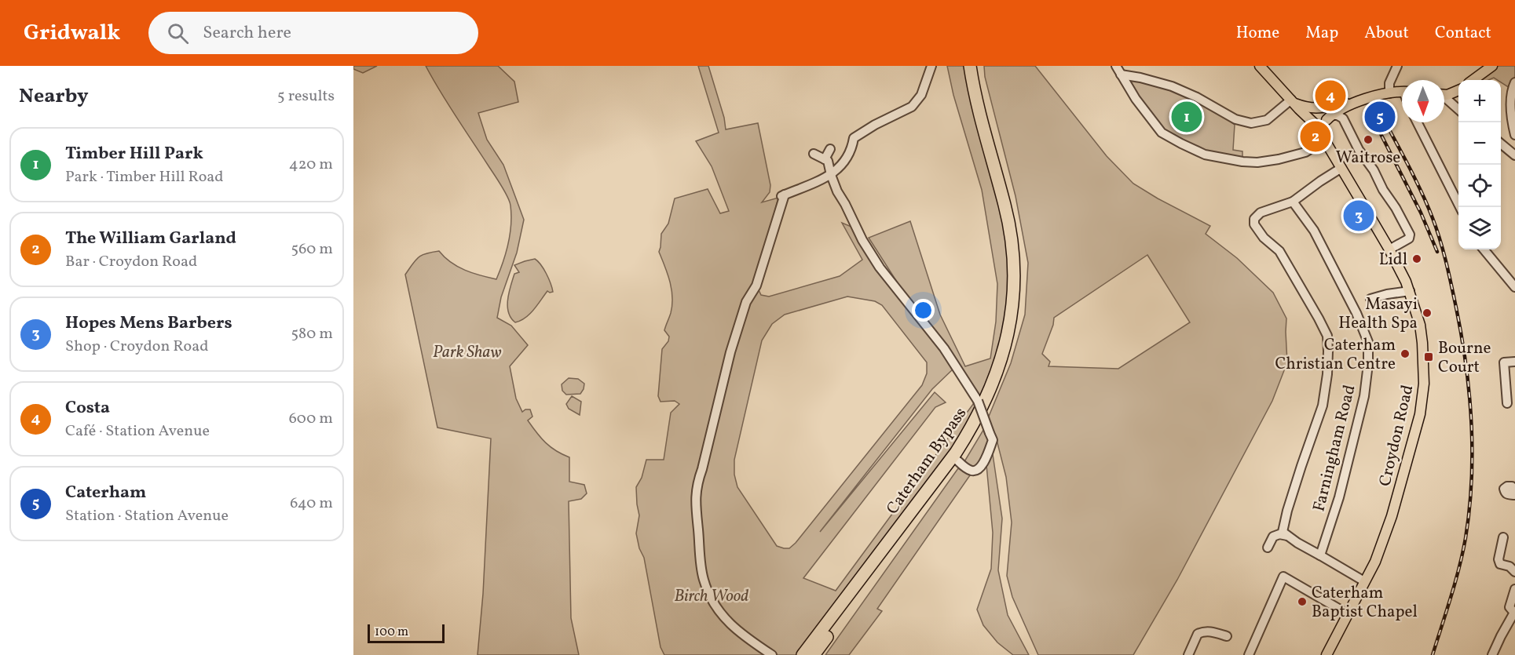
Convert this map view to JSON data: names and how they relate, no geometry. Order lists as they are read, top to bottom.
{
  "streets": {
    "highway": ["Caterham Bypass"],
    "main road": ["Croydon Road"],
    "street": ["Farningham Road"]
  },
  "parks": ["Park Shaw", "Birch Wood"],
  "places": {
    "other": [
      "Waitrose",
      "Lidl",
      "Masayi Health Spa",
      "Caterham Christian Centre",
      "Caterham Baptist Chapel"
    ],
    "transit": ["Bourne Court"]
  },
  "scale_bar": "100 m",
  "north": "bottom",
  "page": {
    "header": "Gridwalk",
    "search": "Search here",
    "nav": [
      "Home",
      "Map",
      "About",
      "Contact"
    ],
    "heading": ["Nearby", "5 results"],
    "pins": [
      "4",
      "1",
      "5",
      "2",
      "3"
    ],
    "map_buttons": ["+", "−"],
    "list": [
      {
        "mark": "1",
        "name": "Timber Hill Park",
        "note": "Park · Timber Hill Road",
        "value": "420 m"
      },
      {
        "mark": "2",
        "name": "The William Garland",
        "note": "Bar · Croydon Road",
        "value": "560 m"
      },
      {
        "mark": "3",
        "name": "Hopes Mens Barbers",
        "note": "Shop · Croydon Road",
        "value": "580 m"
      },
      {
        "mark": "4",
        "name": "Costa",
        "note": "Café · Station Avenue",
        "value": "600 m"
      },
      {
        "mark": "5",
        "name": "Caterham",
        "note": "Station · Station Avenue",
        "value": "640 m"
      }
    ],
    "scale": "100 m"
  }
}
